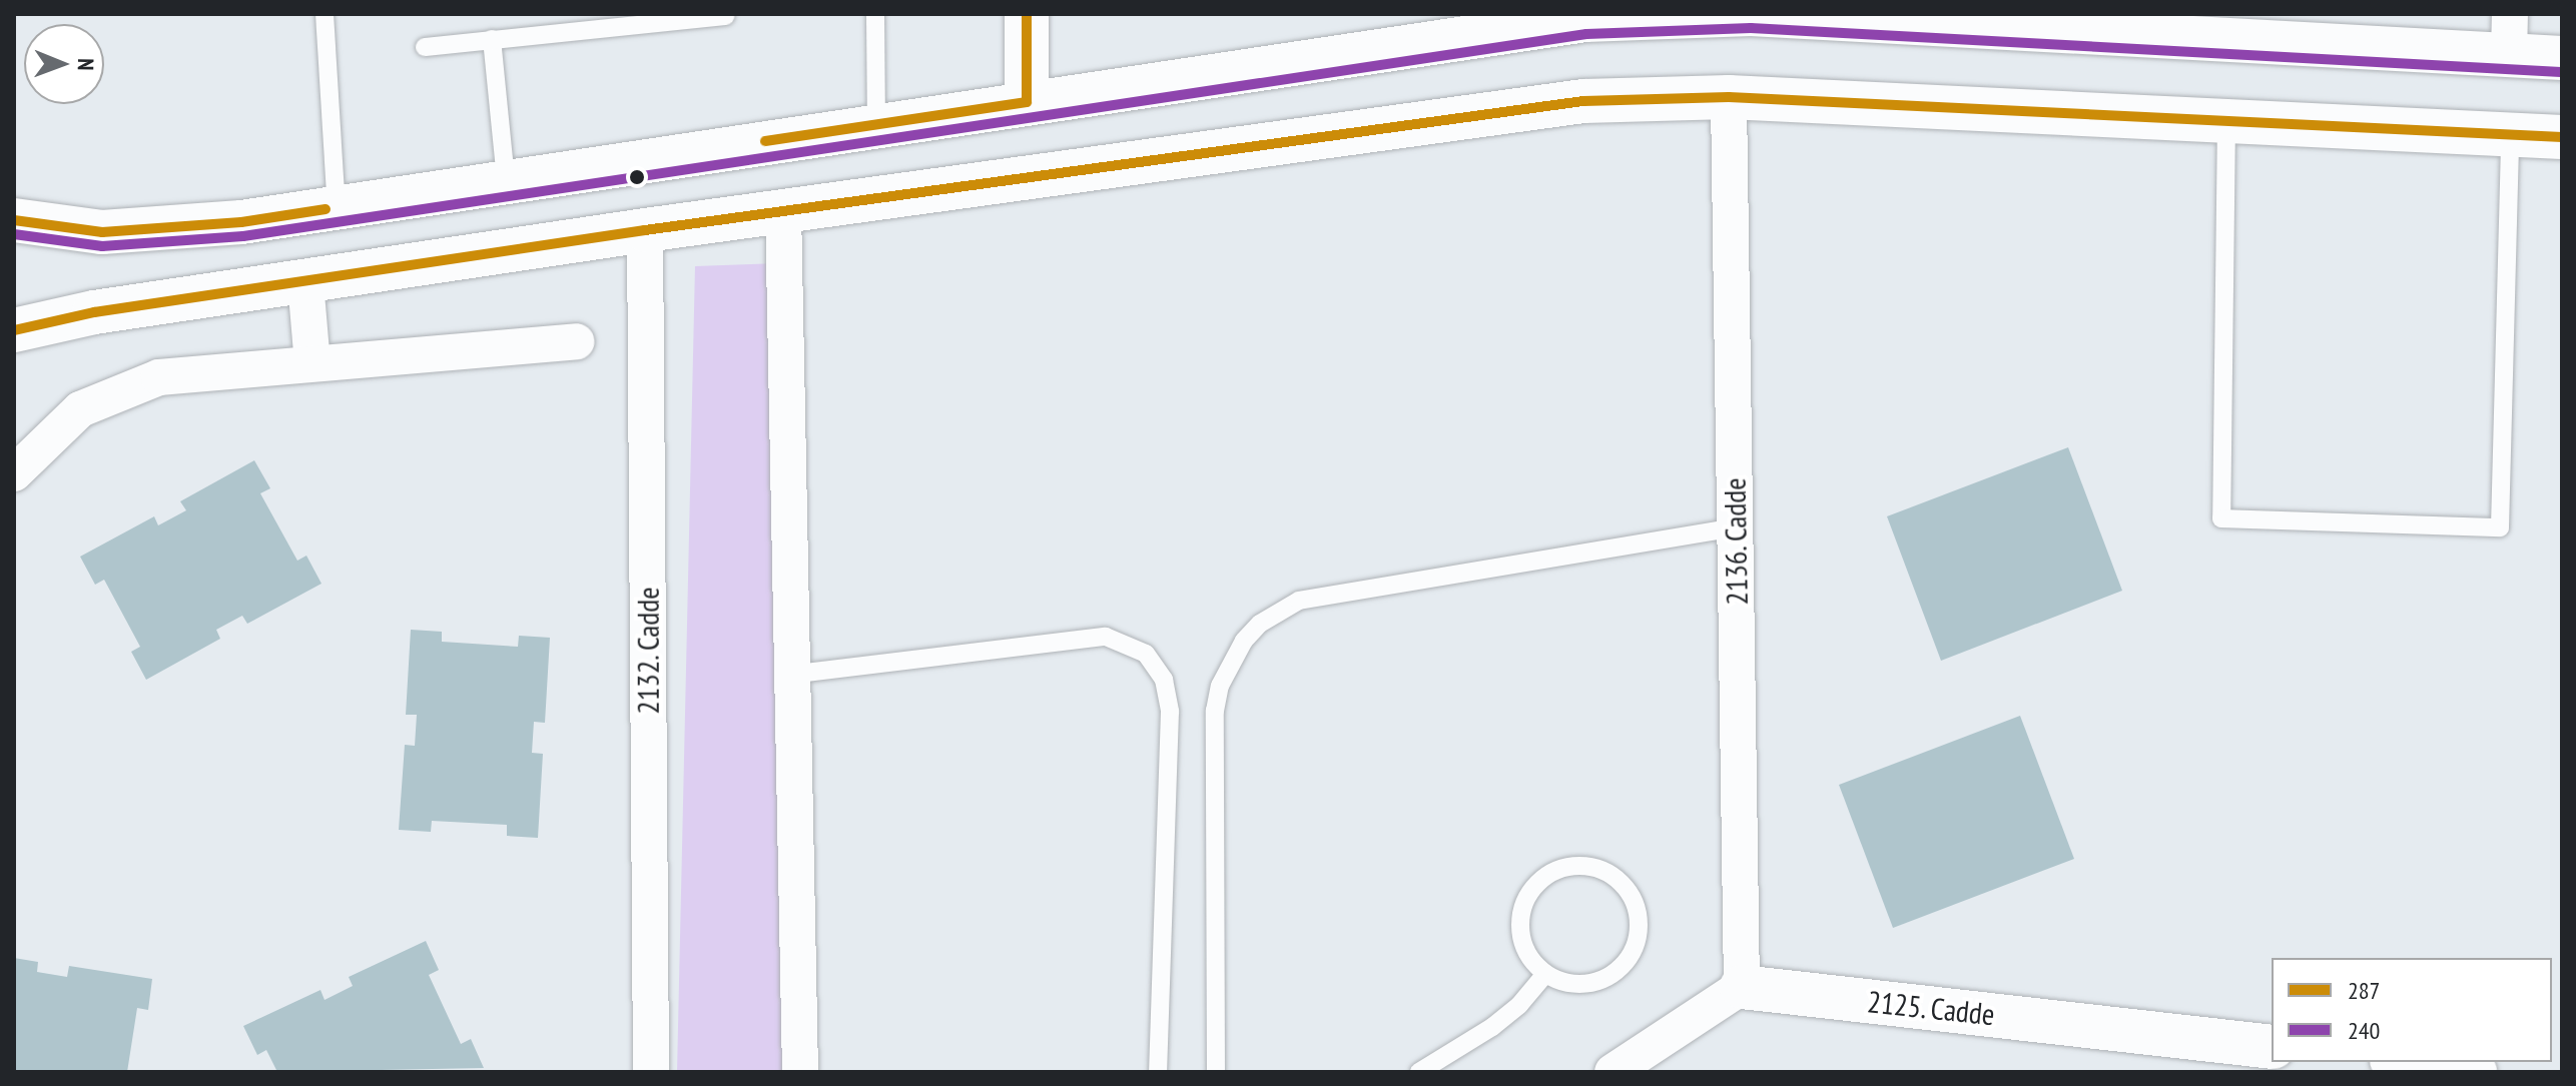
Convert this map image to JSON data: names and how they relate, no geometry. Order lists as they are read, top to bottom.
{
  "streets": {
    "street": ["2136. Cadde", "2132. Cadde", "2125. Cadde"]
  },
  "crossings": [
    ["2136. Cadde", "2125. Cadde"]
  ],
  "lines": ["transit line 287", "transit line 240"],
  "legend": ["287", "240"],
  "north": "right"
}
